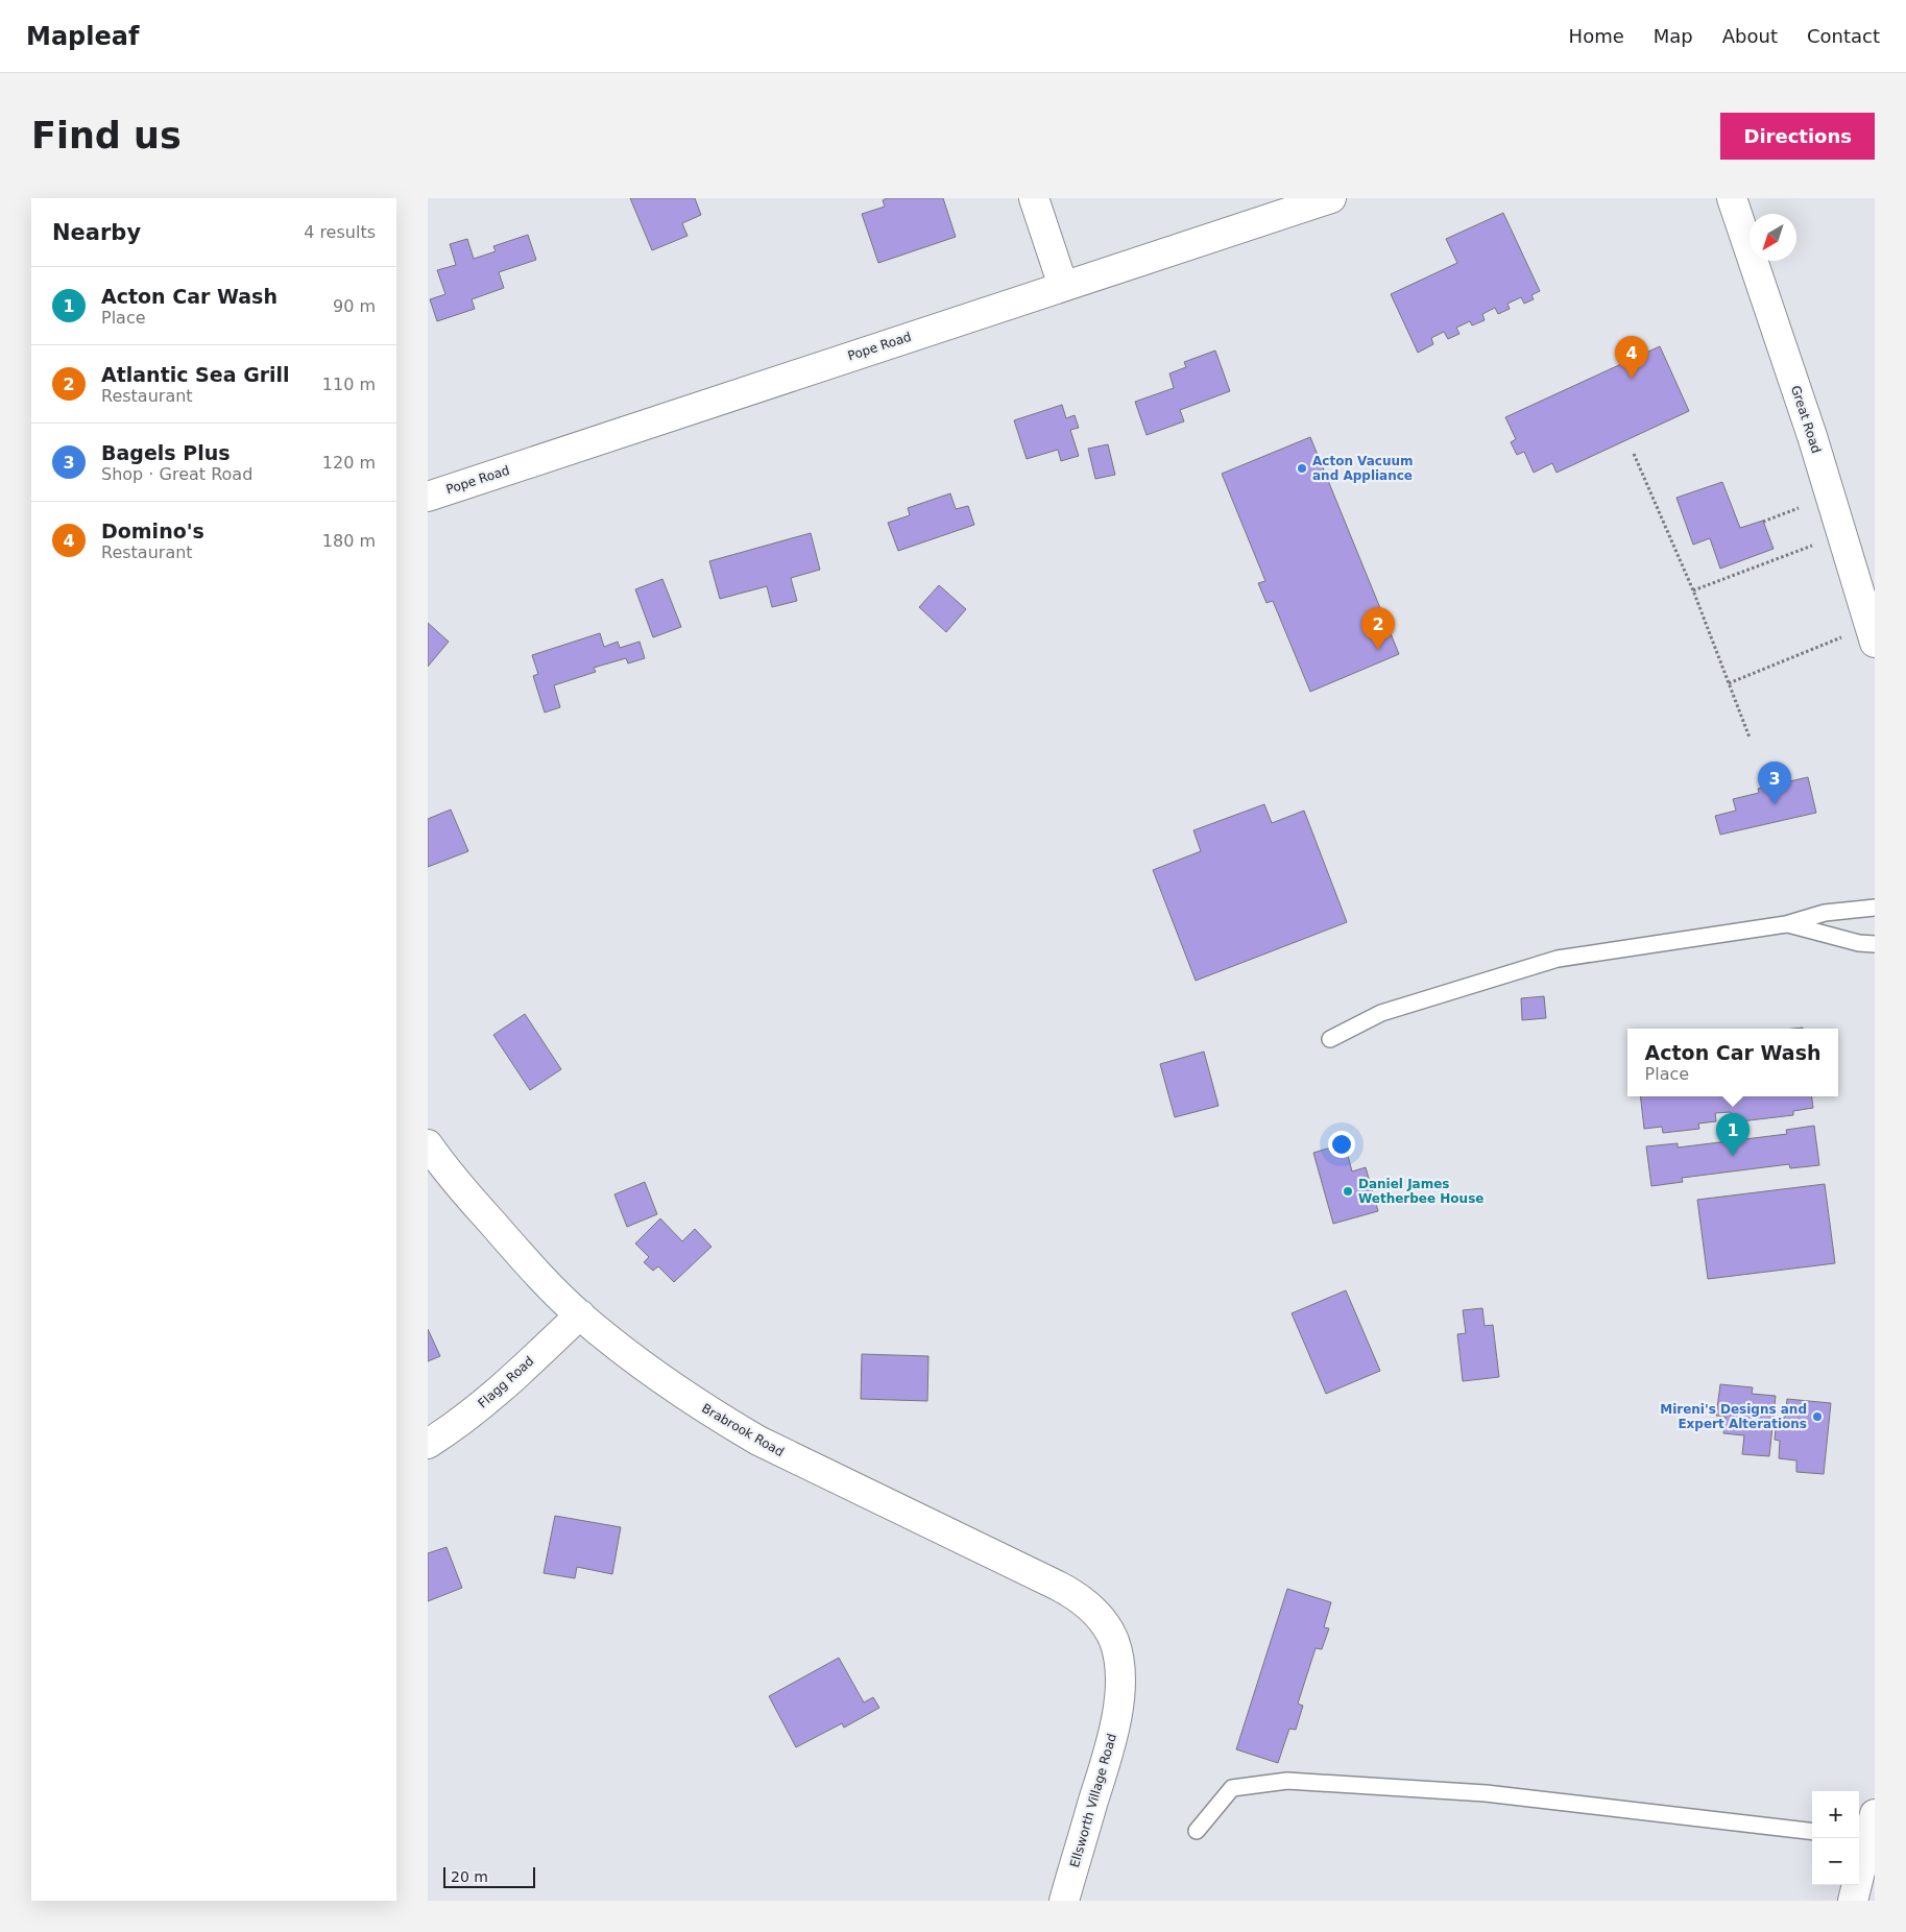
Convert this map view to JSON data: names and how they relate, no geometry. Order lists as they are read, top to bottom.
{
  "streets": {
    "street": [
      "Pope Road",
      "Great Road",
      "Flagg Road",
      "Brabrook Road",
      "Ellsworth Village Road"
    ]
  },
  "crossings": [
    ["Flagg Road", "Brabrook Road"],
    ["Brabrook Road", "Ellsworth Village Road"]
  ],
  "places": ["Acton Vacuum and Appliance", "Daniel James Wetherbee House", "Mireni's Designs and Expert Alterations"],
  "scale_bar": "20 m",
  "north": "bottom left",
  "page": {
    "header": "Mapleaf",
    "nav": [
      "Home",
      "Map",
      "About",
      "Contact"
    ],
    "buttons": "Directions",
    "title": "Find us",
    "heading": ["Nearby", "4 results"],
    "list": [
      {
        "mark": "1",
        "name": "Acton Car Wash",
        "note": "Place",
        "value": "90 m"
      },
      {
        "mark": "2",
        "name": "Atlantic Sea Grill",
        "note": "Restaurant",
        "value": "110 m"
      },
      {
        "mark": "3",
        "name": "Bagels Plus",
        "note": "Shop · Great Road",
        "value": "120 m"
      },
      {
        "mark": "4",
        "name": "Domino's",
        "note": "Restaurant",
        "value": "180 m"
      }
    ],
    "pins": [
      "4",
      "2",
      "3",
      "1"
    ],
    "popup": ["Acton Car Wash", "Place"],
    "map_buttons": ["+", "−"],
    "scale": "20 m"
  }
}
